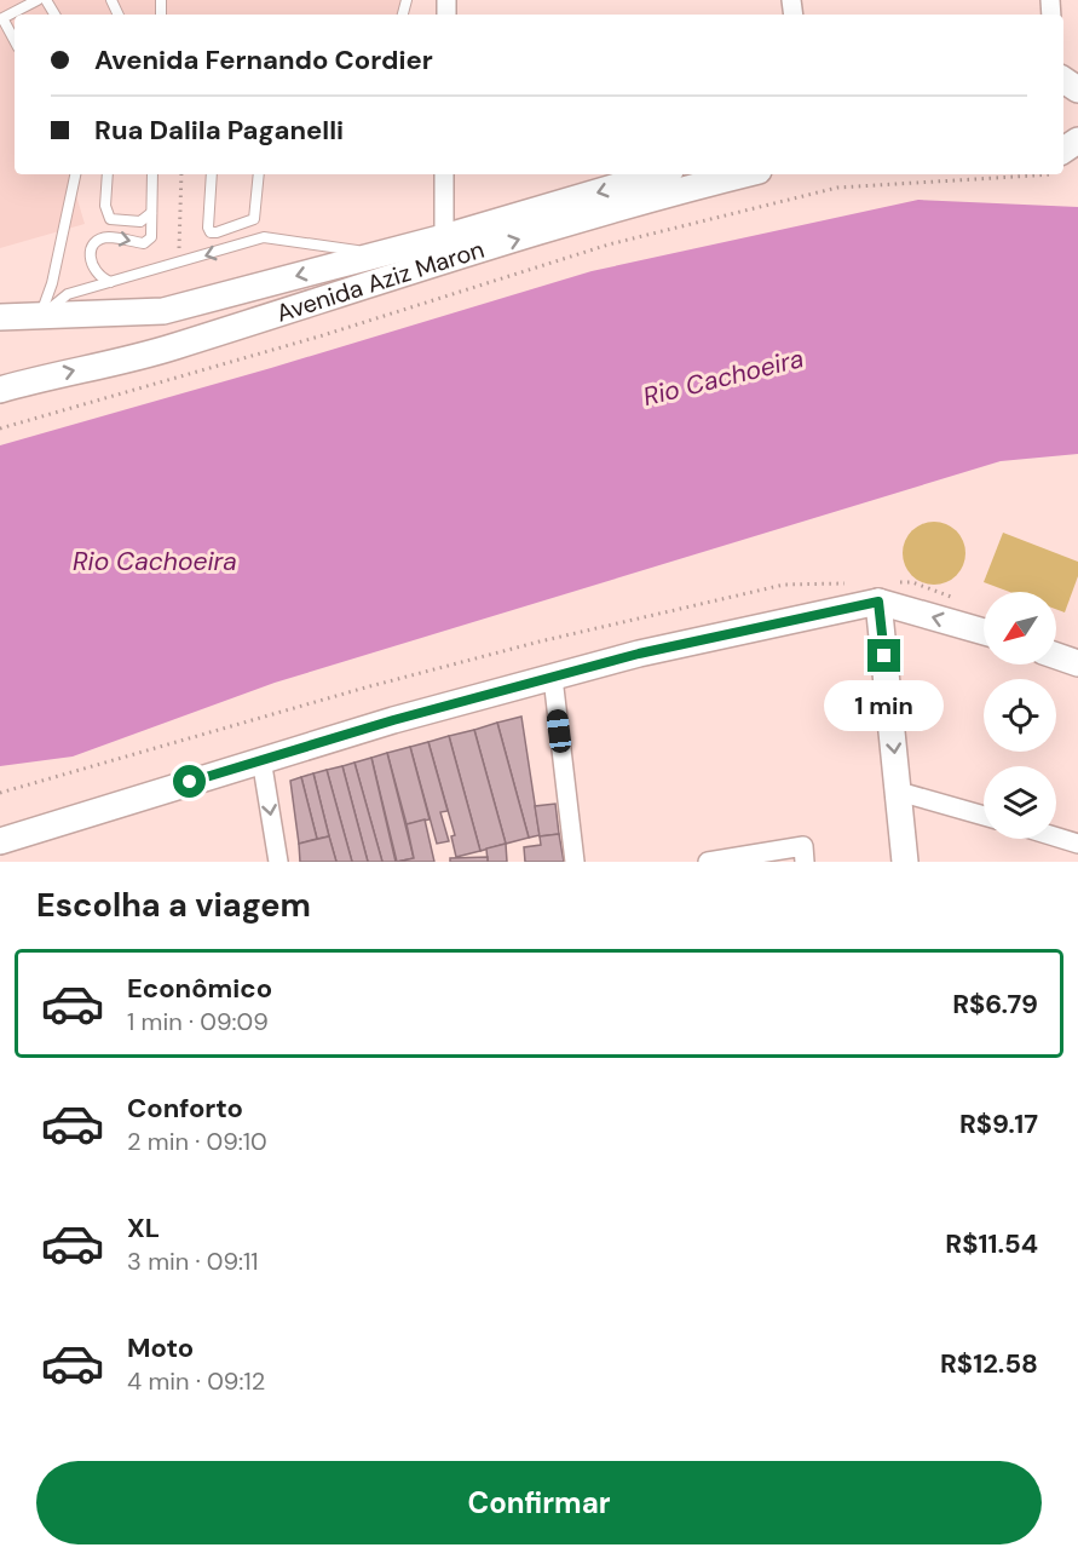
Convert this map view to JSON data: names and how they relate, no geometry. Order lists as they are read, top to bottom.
{
  "streets": {
    "main road": ["Avenida Aziz Maron"]
  },
  "water": ["Rio Cachoeira"],
  "north": "bottom left",
  "page": {
    "banner": ["Avenida Fernando Cordier", "Rua Dalila Paganelli"],
    "bubble": "1 min",
    "heading": "Escolha a viagem",
    "list": [
      {
        "name": "Econômico",
        "note": "1 min · 09:09",
        "value": "R$6.79"
      },
      {
        "name": "Conforto",
        "note": "2 min · 09:10",
        "value": "R$9.17"
      },
      {
        "name": "XL",
        "note": "3 min · 09:11",
        "value": "R$11.54"
      },
      {
        "name": "Moto",
        "note": "4 min · 09:12",
        "value": "R$12.58"
      }
    ],
    "buttons": "Confirmar"
  }
}
